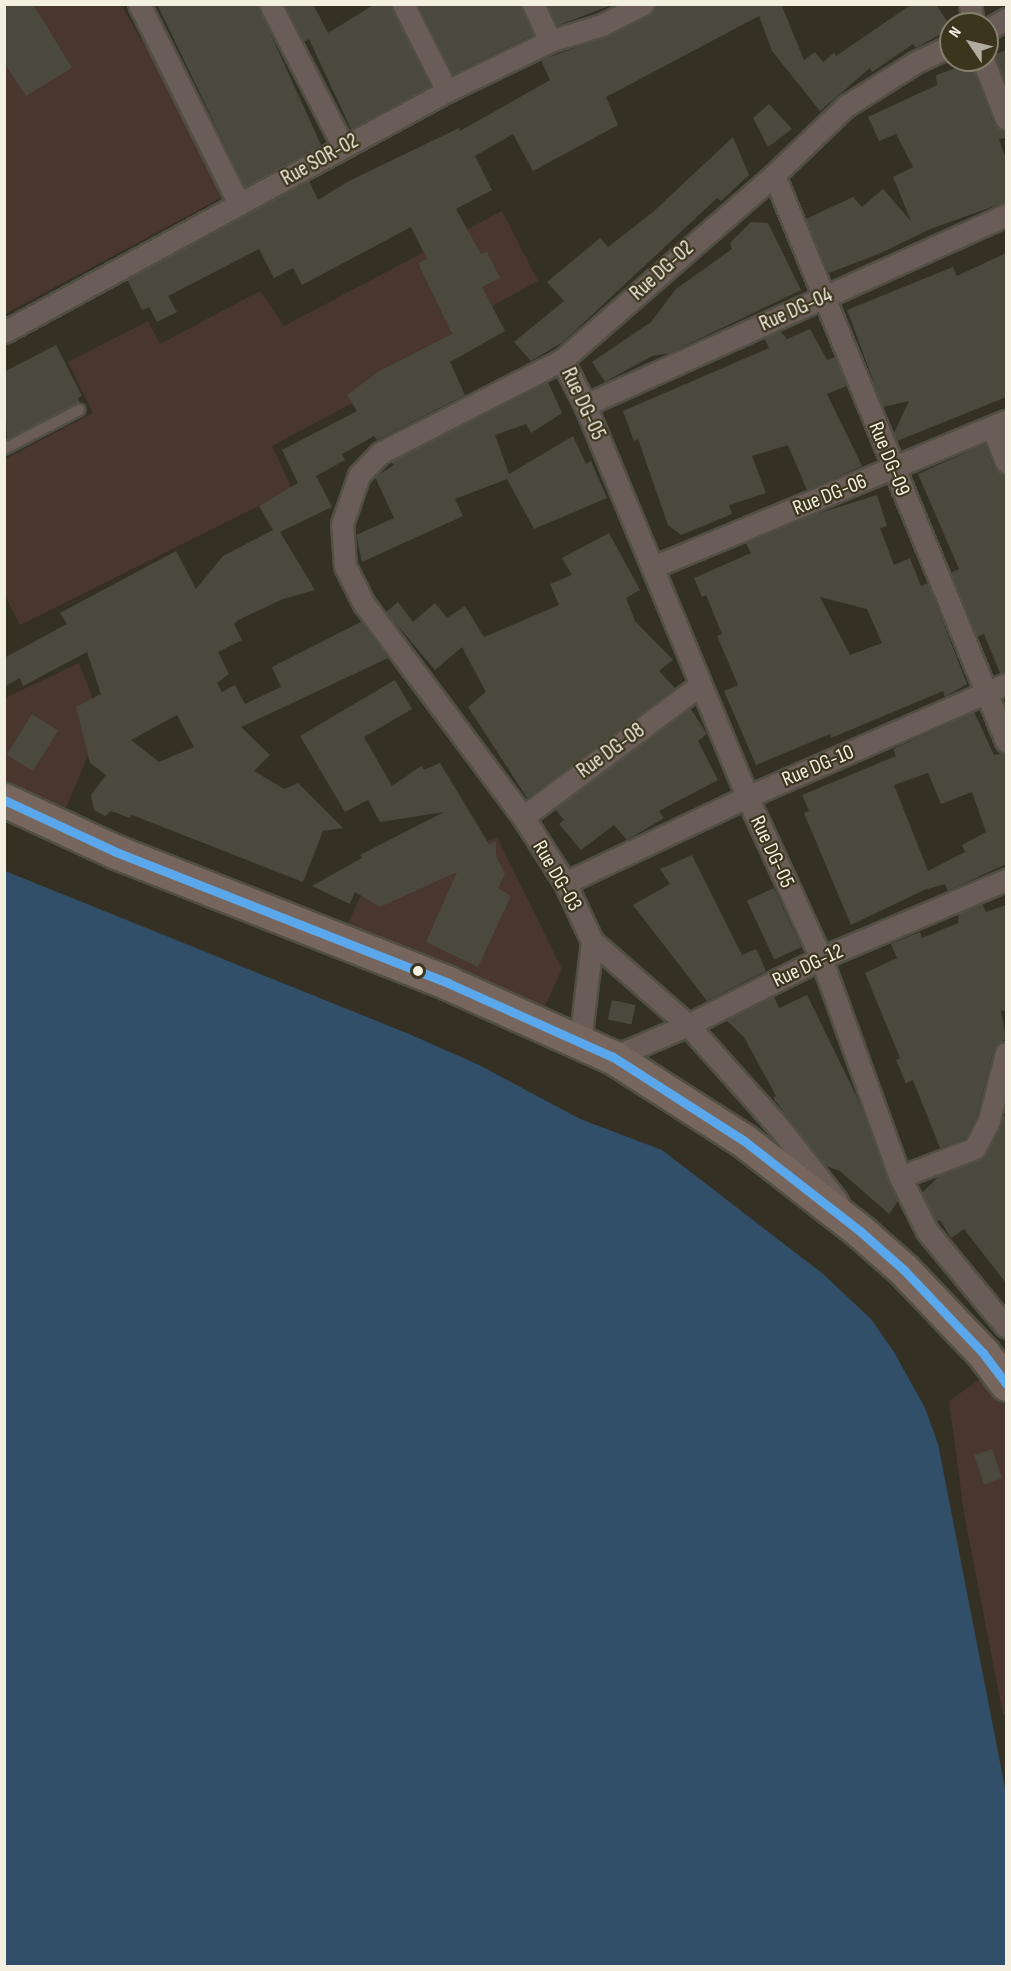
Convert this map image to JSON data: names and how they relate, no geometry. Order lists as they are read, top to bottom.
{
  "streets": {
    "street": [
      "Rue SOR-02",
      "Rue DG-02",
      "Rue DG-04",
      "Rue DG-05",
      "Rue DG-09",
      "Rue DG-06",
      "Rue DG-08",
      "Rue DG-10",
      "Rue DG-03",
      "Rue DG-12"
    ]
  },
  "crossings": [
    ["Rue DG-02", "Rue DG-05"],
    ["Rue DG-02", "Rue DG-09"],
    ["Rue DG-02", "Rue DG-03"],
    ["Rue DG-04", "Rue DG-05"],
    ["Rue DG-04", "Rue DG-09"],
    ["Rue DG-05", "Rue DG-06"],
    ["Rue DG-05", "Rue DG-08"],
    ["Rue DG-05", "Rue DG-10"],
    ["Rue DG-05", "Rue DG-12"],
    ["Rue DG-09", "Rue DG-06"],
    ["Rue DG-09", "Rue DG-10"],
    ["Rue DG-08", "Rue DG-03"],
    ["Rue DG-10", "Rue DG-03"],
    ["Rue DG-03", "Rue DG-12"]
  ],
  "north": "top left"
}
